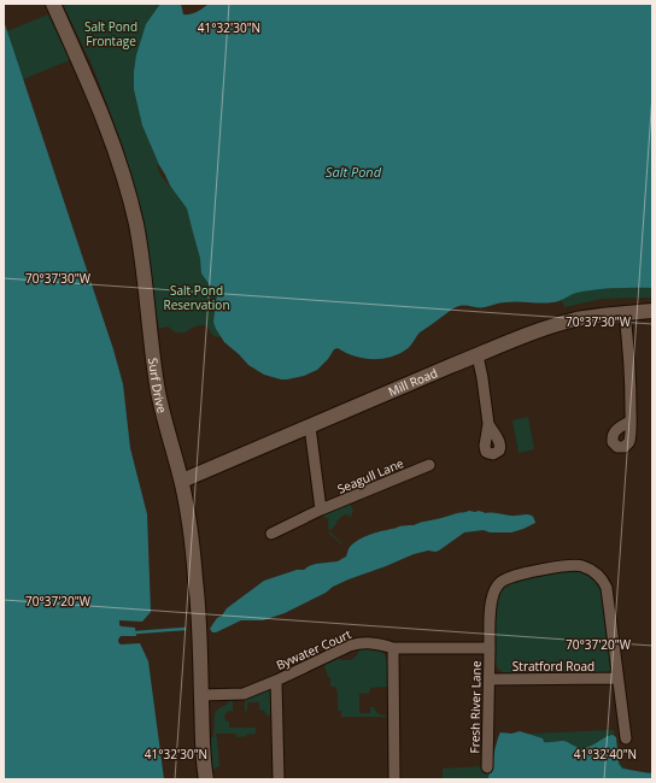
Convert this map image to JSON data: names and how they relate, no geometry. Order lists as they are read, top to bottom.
{
  "streets": {
    "main road": ["Mill Road", "Surf Drive"],
    "street": [
      "Seagull Lane",
      "Bywater Court",
      "Stratford Road",
      "Fresh River Lane"
    ]
  },
  "crossings": [
    ["Mill Road", "Surf Drive"],
    ["Mill Road", "Seagull Lane"],
    ["Surf Drive", "Bywater Court"],
    ["Bywater Court", "Fresh River Lane"],
    ["Stratford Road", "Fresh River Lane"]
  ],
  "water": ["Salt Pond"],
  "parks": ["Salt Pond Frontage", "Salt Pond Reservation"],
  "coordinates": [
    "41°32'30\"N",
    "70°37'30\"W",
    "70°37'20\"W",
    "41°32'40\"N"
  ]
}
